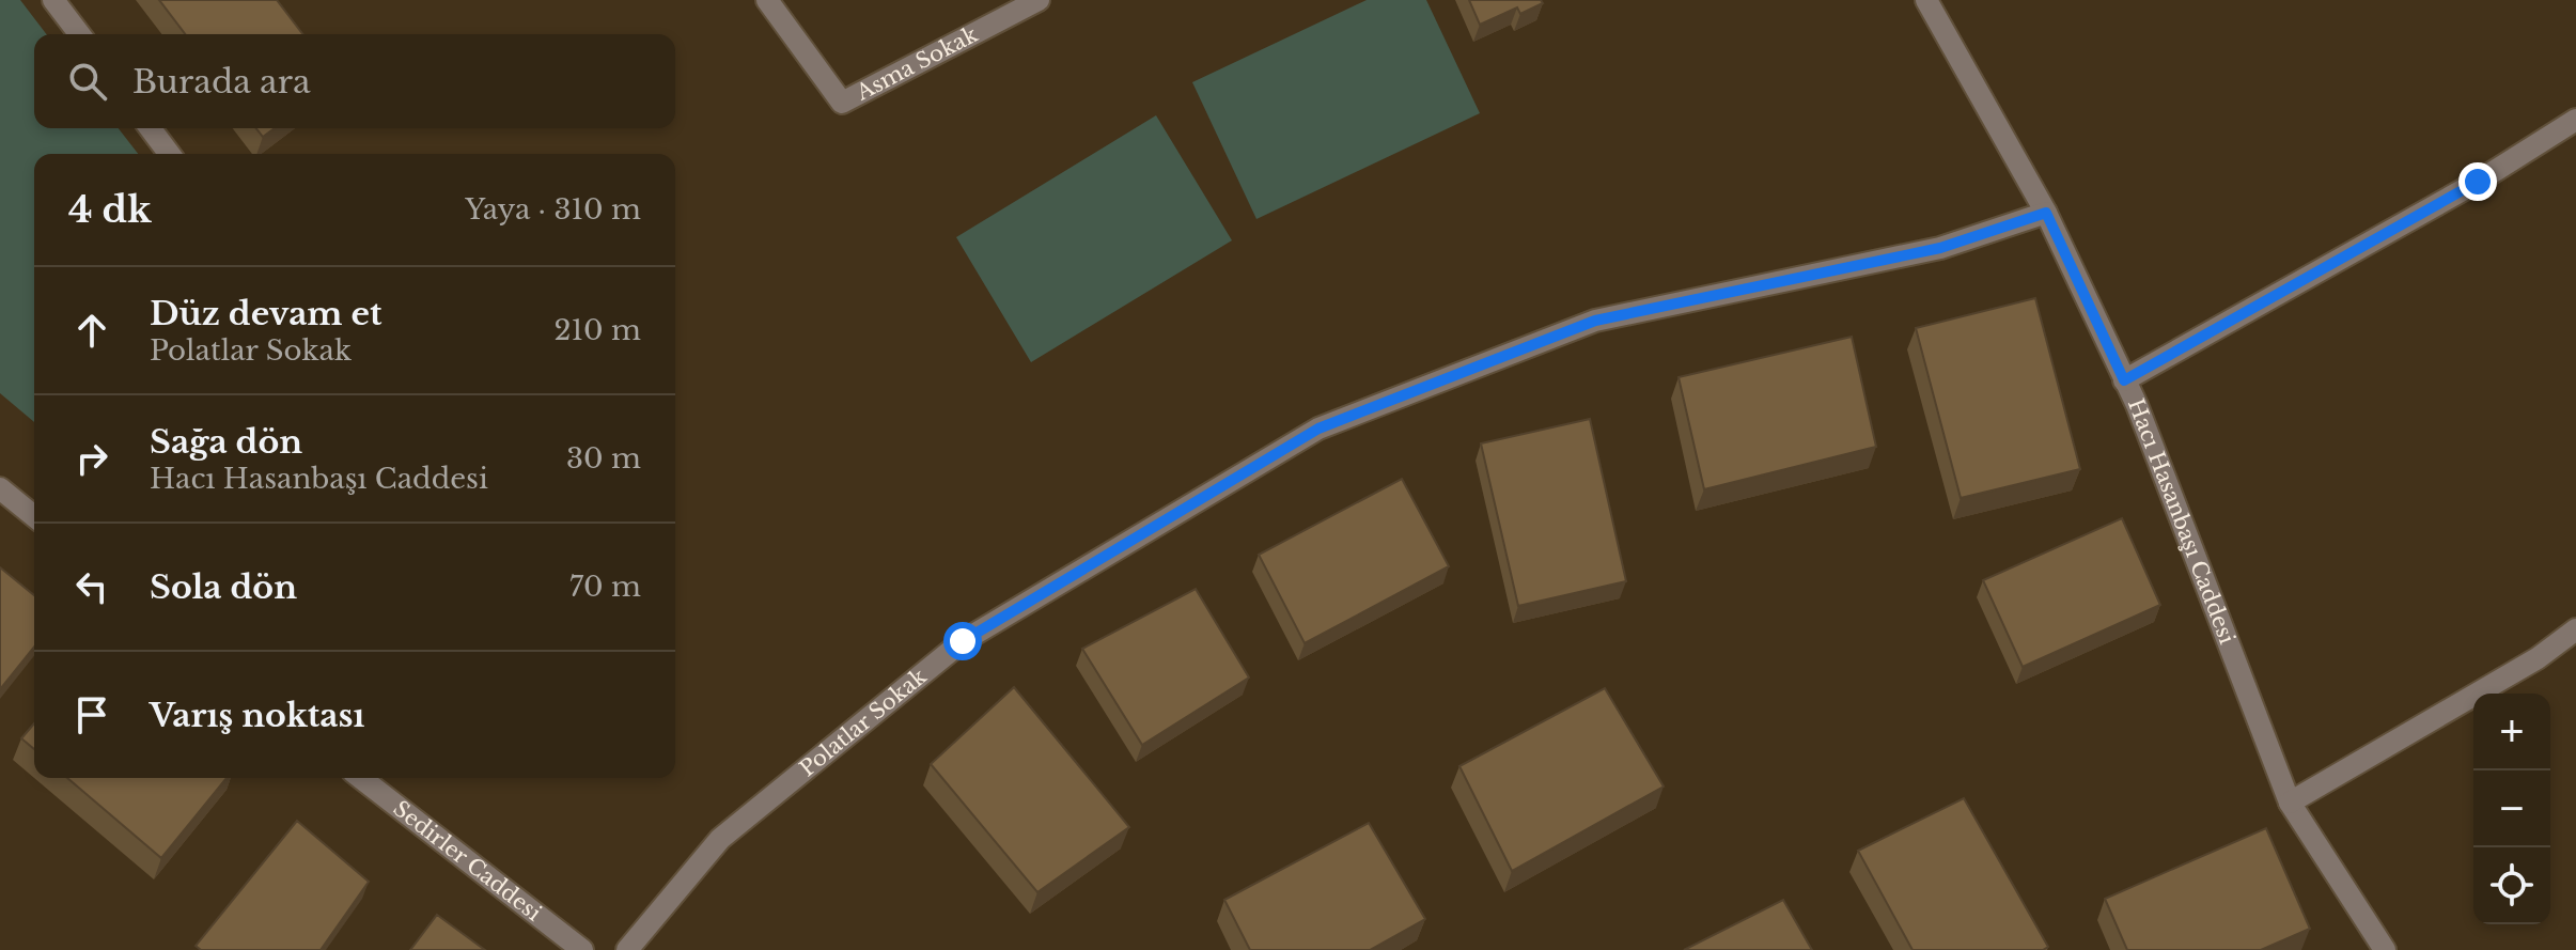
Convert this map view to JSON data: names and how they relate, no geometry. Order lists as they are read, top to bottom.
{
  "streets": {
    "street": [
      "Asma Sokak",
      "Hacı Hasanbaşı Caddesi",
      "Polatlar Sokak",
      "Sedirler Caddesi"
    ]
  },
  "crossings": [
    ["Hacı Hasanbaşı Caddesi", "Polatlar Sokak"]
  ],
  "page": {
    "search": "Burada ara",
    "heading": ["4 dk", "Yaya · 310 m"],
    "list": [
      ["Düz devam et", "Polatlar Sokak", "210 m"],
      ["Sağa dön", "Hacı Hasanbaşı Caddesi", "30 m"],
      ["Sola dön", "70 m"],
      "Varış noktası"
    ],
    "map_buttons": ["+", "−"]
  }
}
